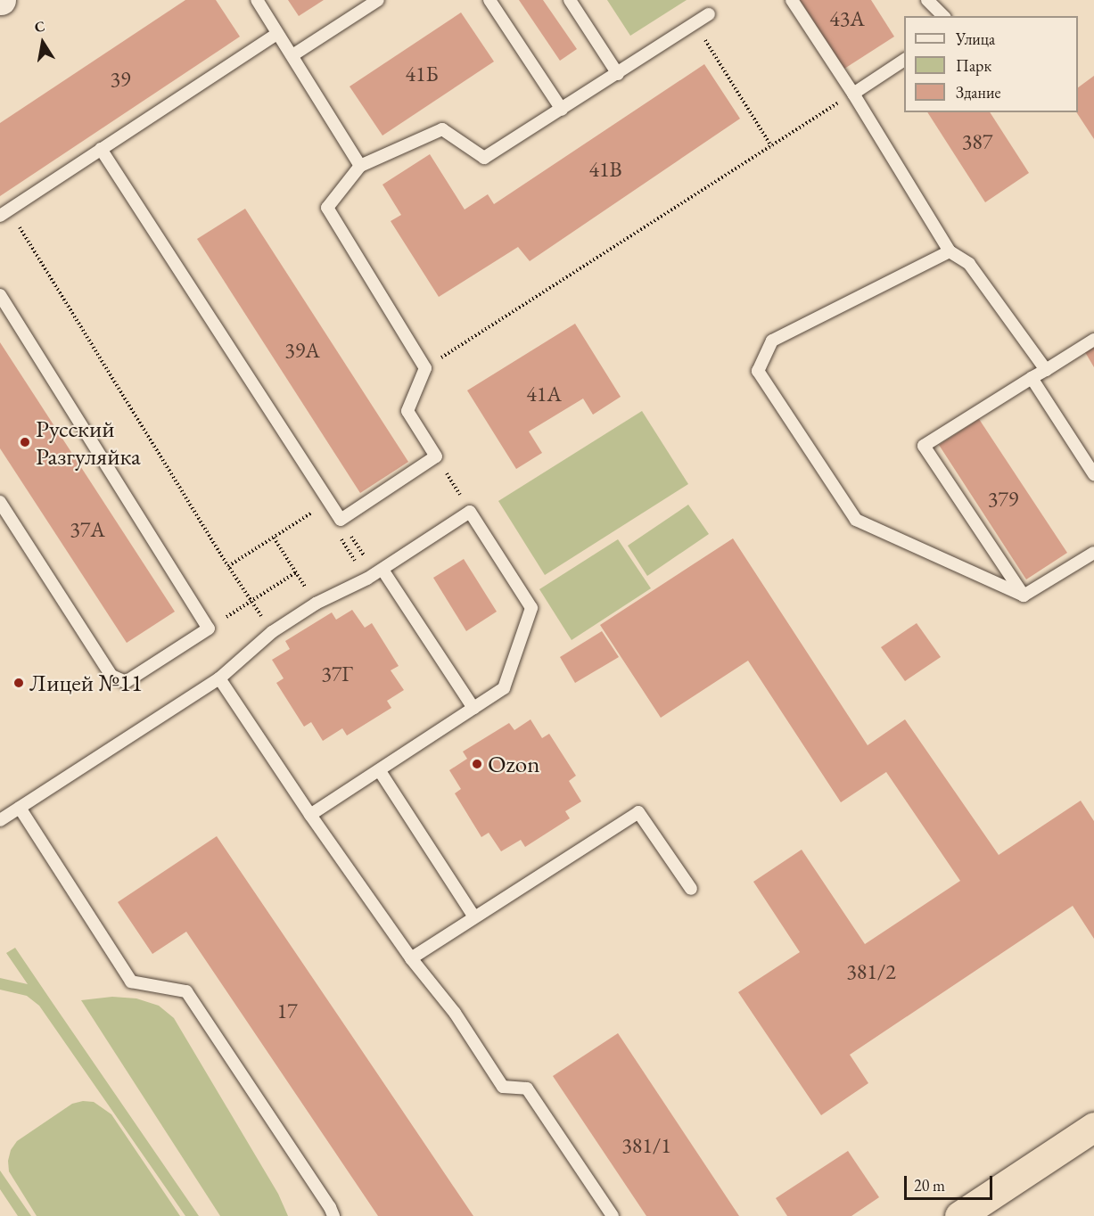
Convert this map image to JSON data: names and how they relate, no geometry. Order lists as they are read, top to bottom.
{
  "places": ["Русский Разгуляйка", "Лицей №11", "Ozon"],
  "house_numbers": [
    "43А",
    "41Б",
    "39",
    "387",
    "41В",
    "39А",
    "41А",
    "379",
    "37А",
    "37Г",
    "381/2",
    "17",
    "381/1"
  ],
  "legend": ["Улица", "Парк", "Здание"],
  "scale_bar": "20 m",
  "north": "top"
}
